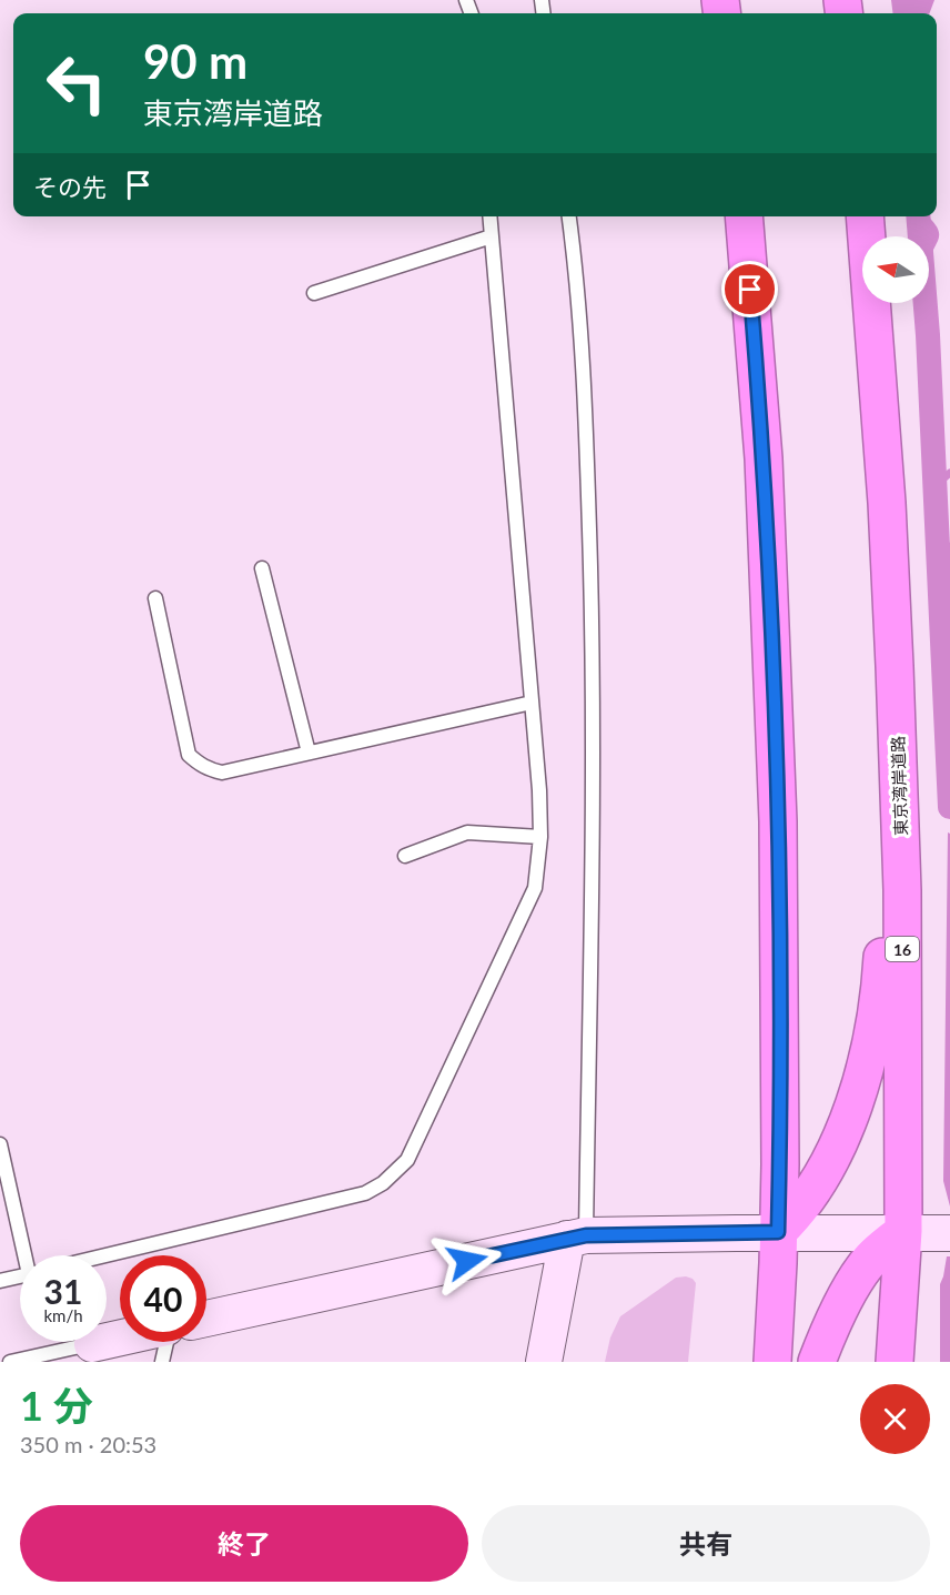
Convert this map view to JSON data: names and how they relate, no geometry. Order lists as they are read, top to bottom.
{
  "streets": {
    "highway": ["東京湾岸道路", "16"]
  },
  "north": "left",
  "page": {
    "turn": ["90 m", "東京湾岸道路"],
    "then": "その先",
    "speed": "31 km/h",
    "limit": "40",
    "heading": ["1 分", "350 m · 20:53"],
    "buttons": ["終了", "共有"]
  }
}
